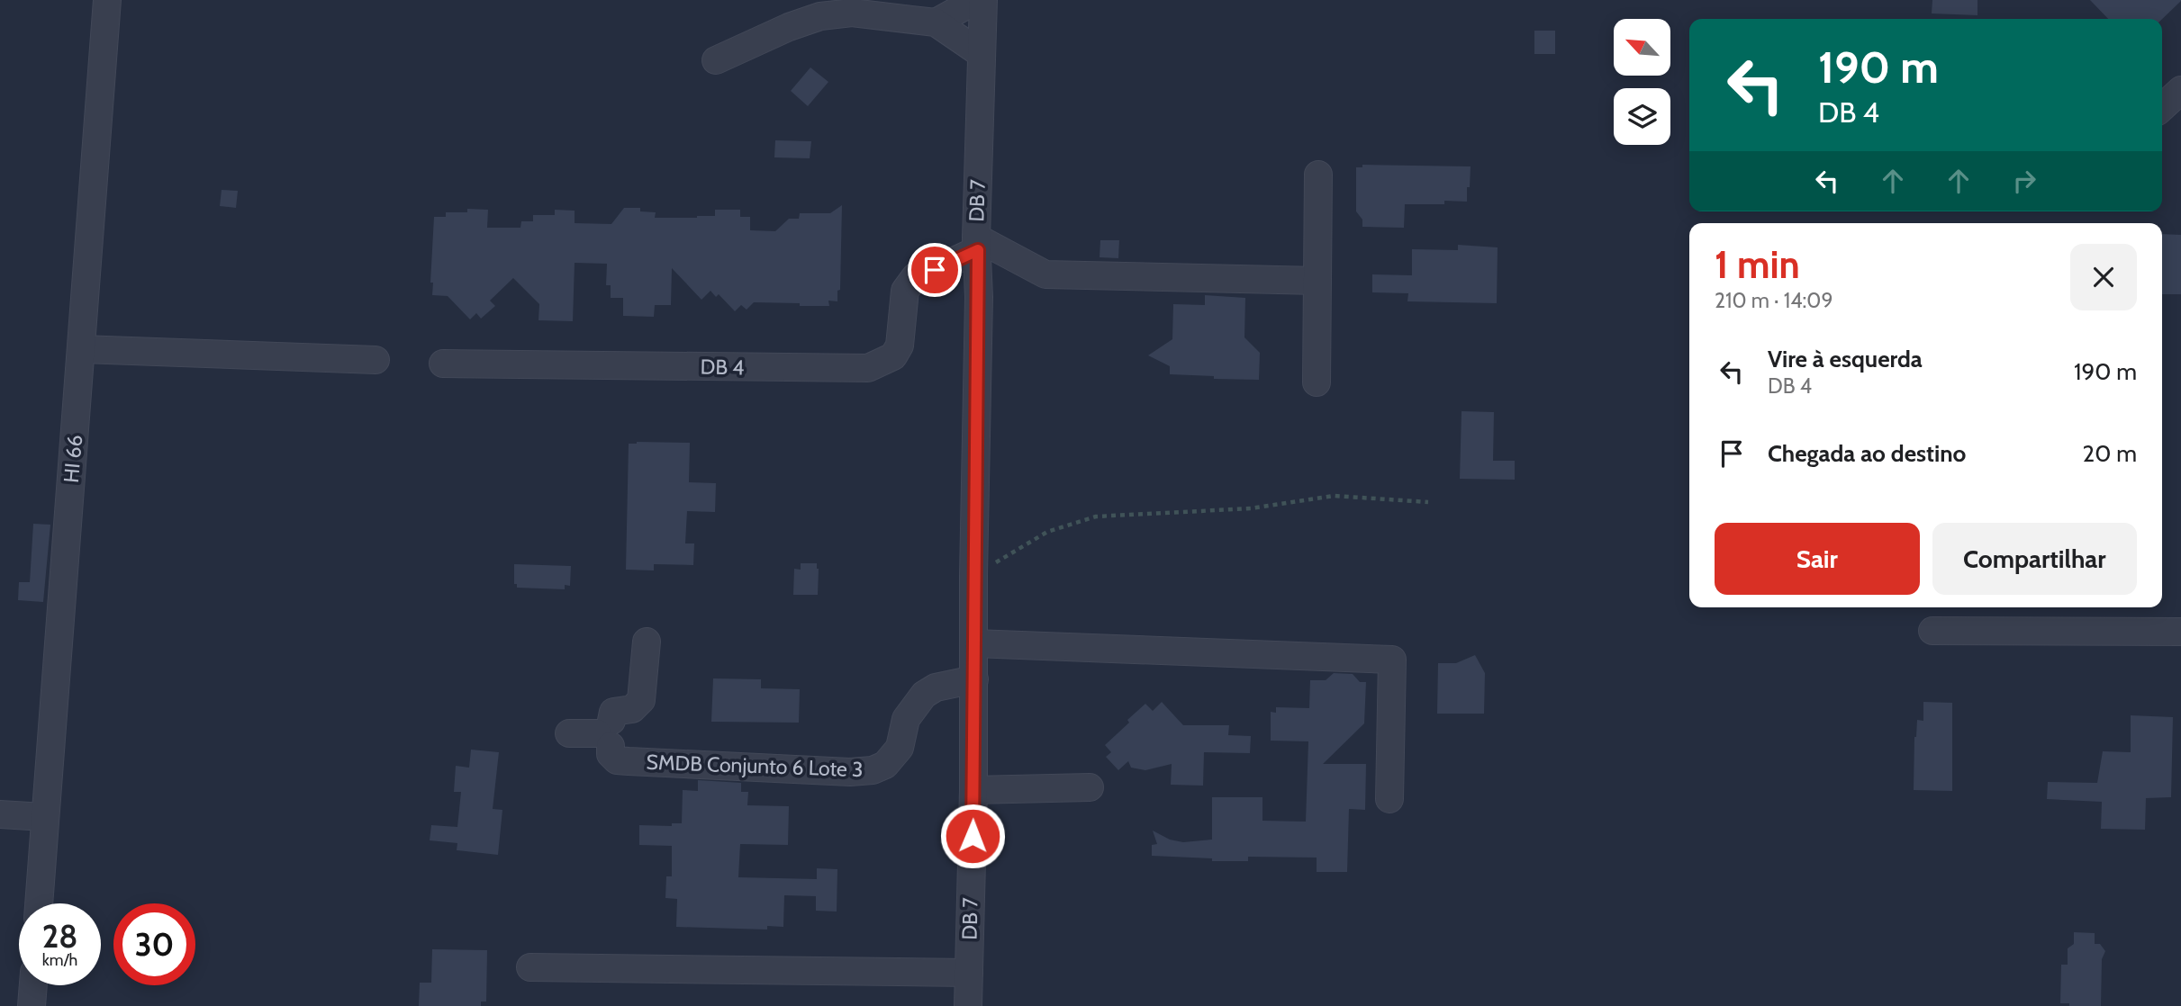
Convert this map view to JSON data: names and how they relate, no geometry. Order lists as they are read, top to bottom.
{
  "streets": {
    "street": [
      "DB 7",
      "DB 4",
      "HI 66",
      "SMDB Conjunto 6 Lote 3"
    ]
  },
  "crossings": [
    ["DB 7", "DB 4"],
    ["DB 7", "SMDB Conjunto 6 Lote 3"]
  ],
  "north": "top left",
  "page": {
    "turn": ["190 m", "DB 4"],
    "heading": ["1 min", "210 m · 14:09"],
    "list": [
      {
        "name": "Vire à esquerda",
        "note": "DB 4",
        "value": "190 m"
      },
      {
        "name": "Chegada ao destino",
        "value": "20 m"
      }
    ],
    "buttons": ["Sair", "Compartilhar"],
    "speed": "28 km/h",
    "limit": "30"
  }
}
